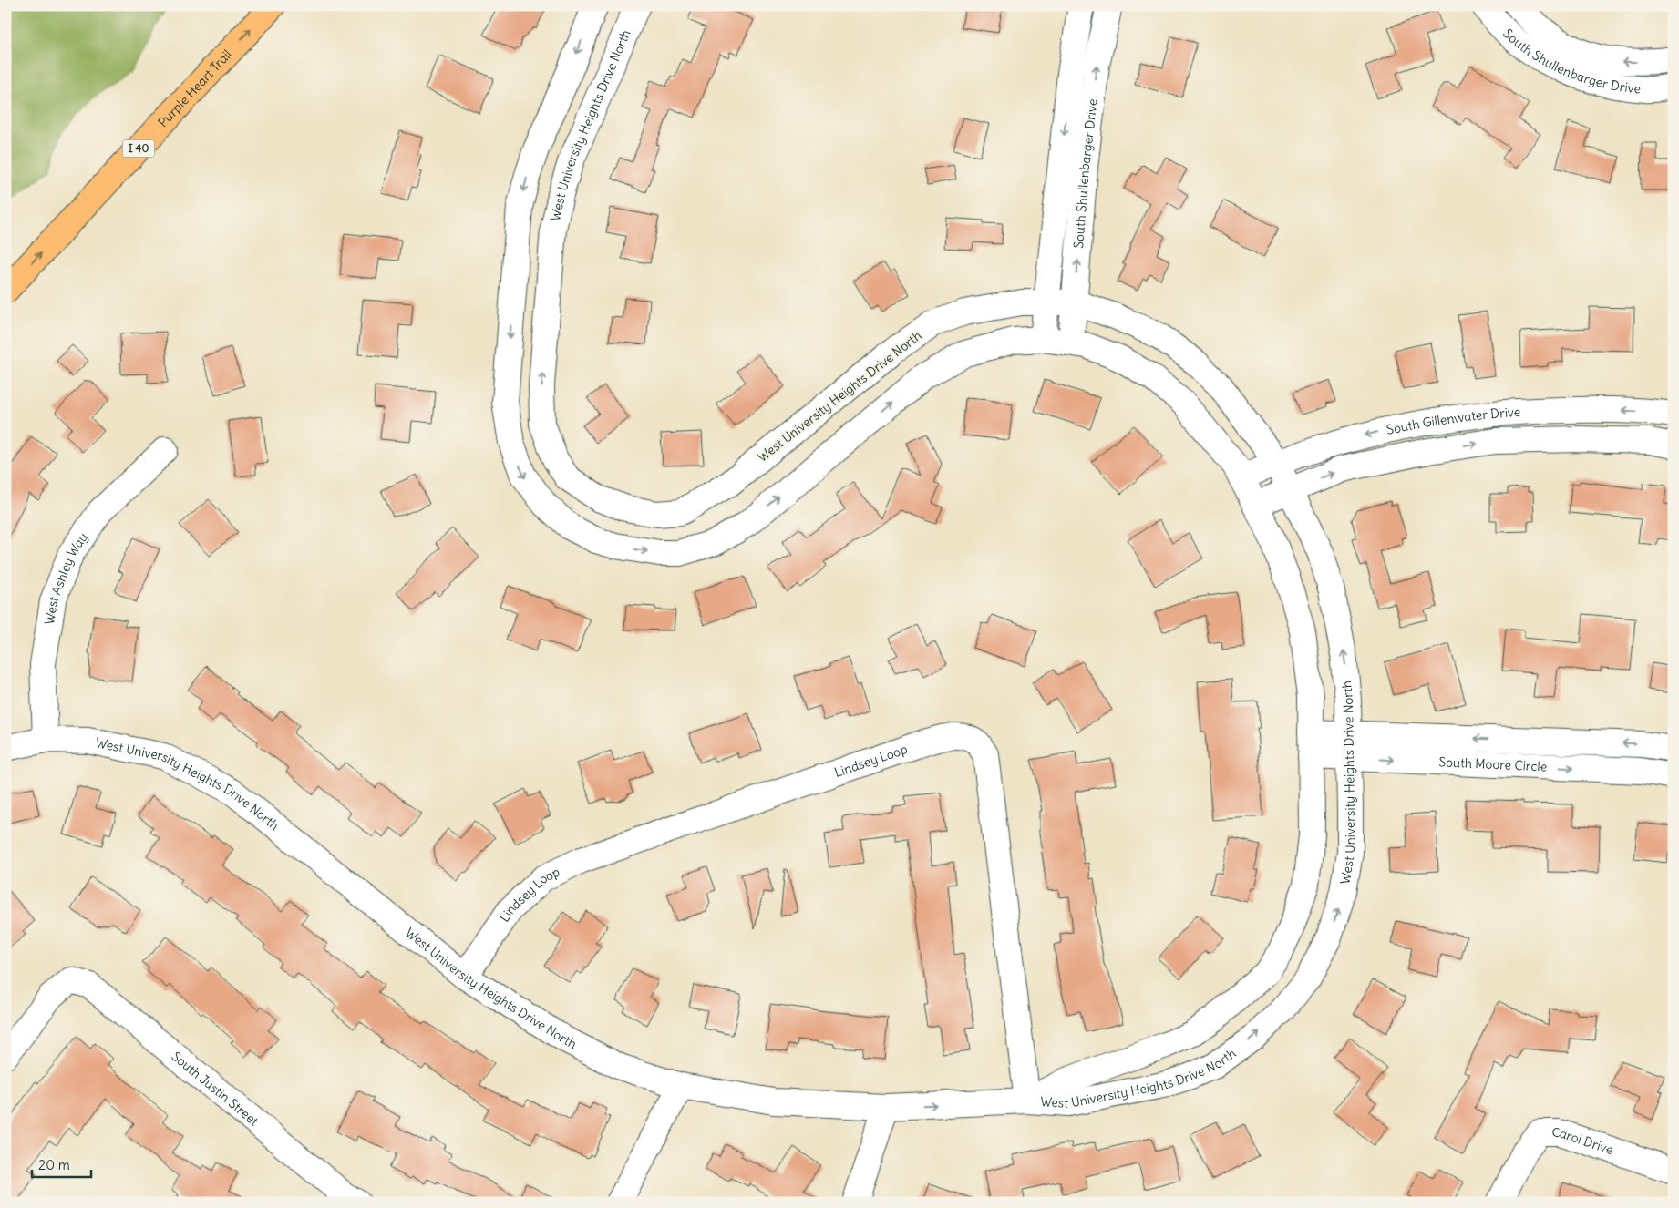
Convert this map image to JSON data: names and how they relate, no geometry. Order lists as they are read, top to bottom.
{
  "streets": {
    "highway": ["Purple Heart Trail", "I 40"],
    "street": [
      "South Shullenbarger Drive",
      "West University Heights Drive North",
      "South Gillenwater Drive",
      "West Ashley Way",
      "Lindsey Loop",
      "South Moore Circle",
      "South Justin Street",
      "Carol Drive"
    ]
  },
  "crossings": [
    ["South Shullenbarger Drive", "West University Heights Drive North"],
    ["West University Heights Drive North", "South Gillenwater Drive"],
    ["West University Heights Drive North", "West Ashley Way"],
    ["West University Heights Drive North", "Lindsey Loop"],
    ["West University Heights Drive North", "South Moore Circle"]
  ],
  "one_way": ["Purple Heart Trail"],
  "scale_bar": "20 m"
}
